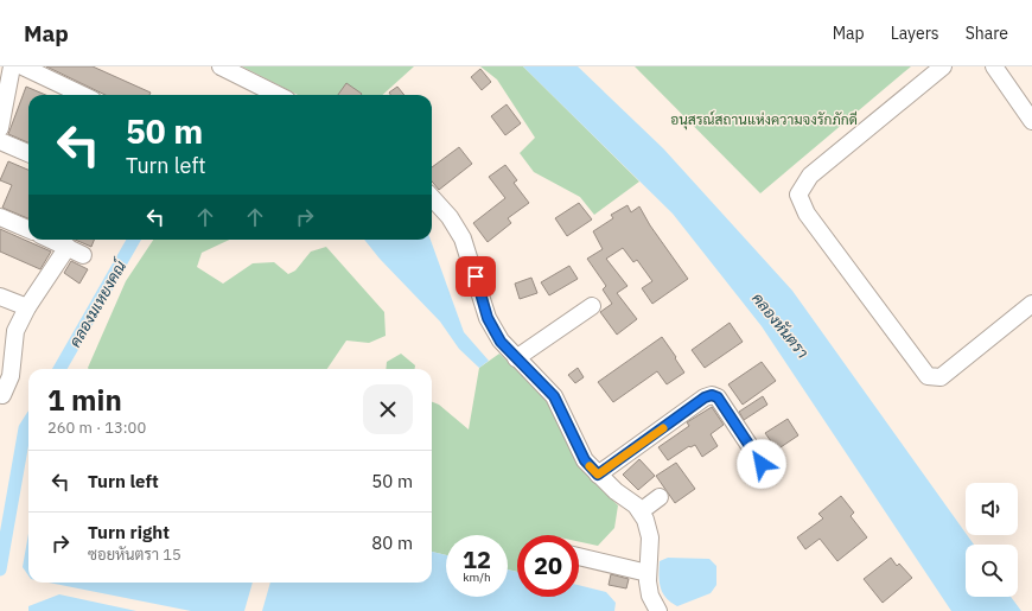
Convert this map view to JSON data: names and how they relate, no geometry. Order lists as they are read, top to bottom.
{
  "water": ["คลองมเหยงคณ์", "คลองหันตรา"],
  "parks": ["อนุสรณ์สถานแห่งความจงรักภักดี"],
  "page": {
    "header": "Map",
    "nav": ["Map", "Layers", "Share"],
    "turn": ["50 m", "Turn left"],
    "heading": ["1 min", "260 m · 13:00"],
    "list": [
      {
        "name": "Turn left",
        "value": "50 m"
      },
      {
        "name": "Turn right",
        "note": "ซอยหันตรา 15",
        "value": "80 m"
      }
    ],
    "speed": "12 km/h",
    "limit": "20"
  }
}
